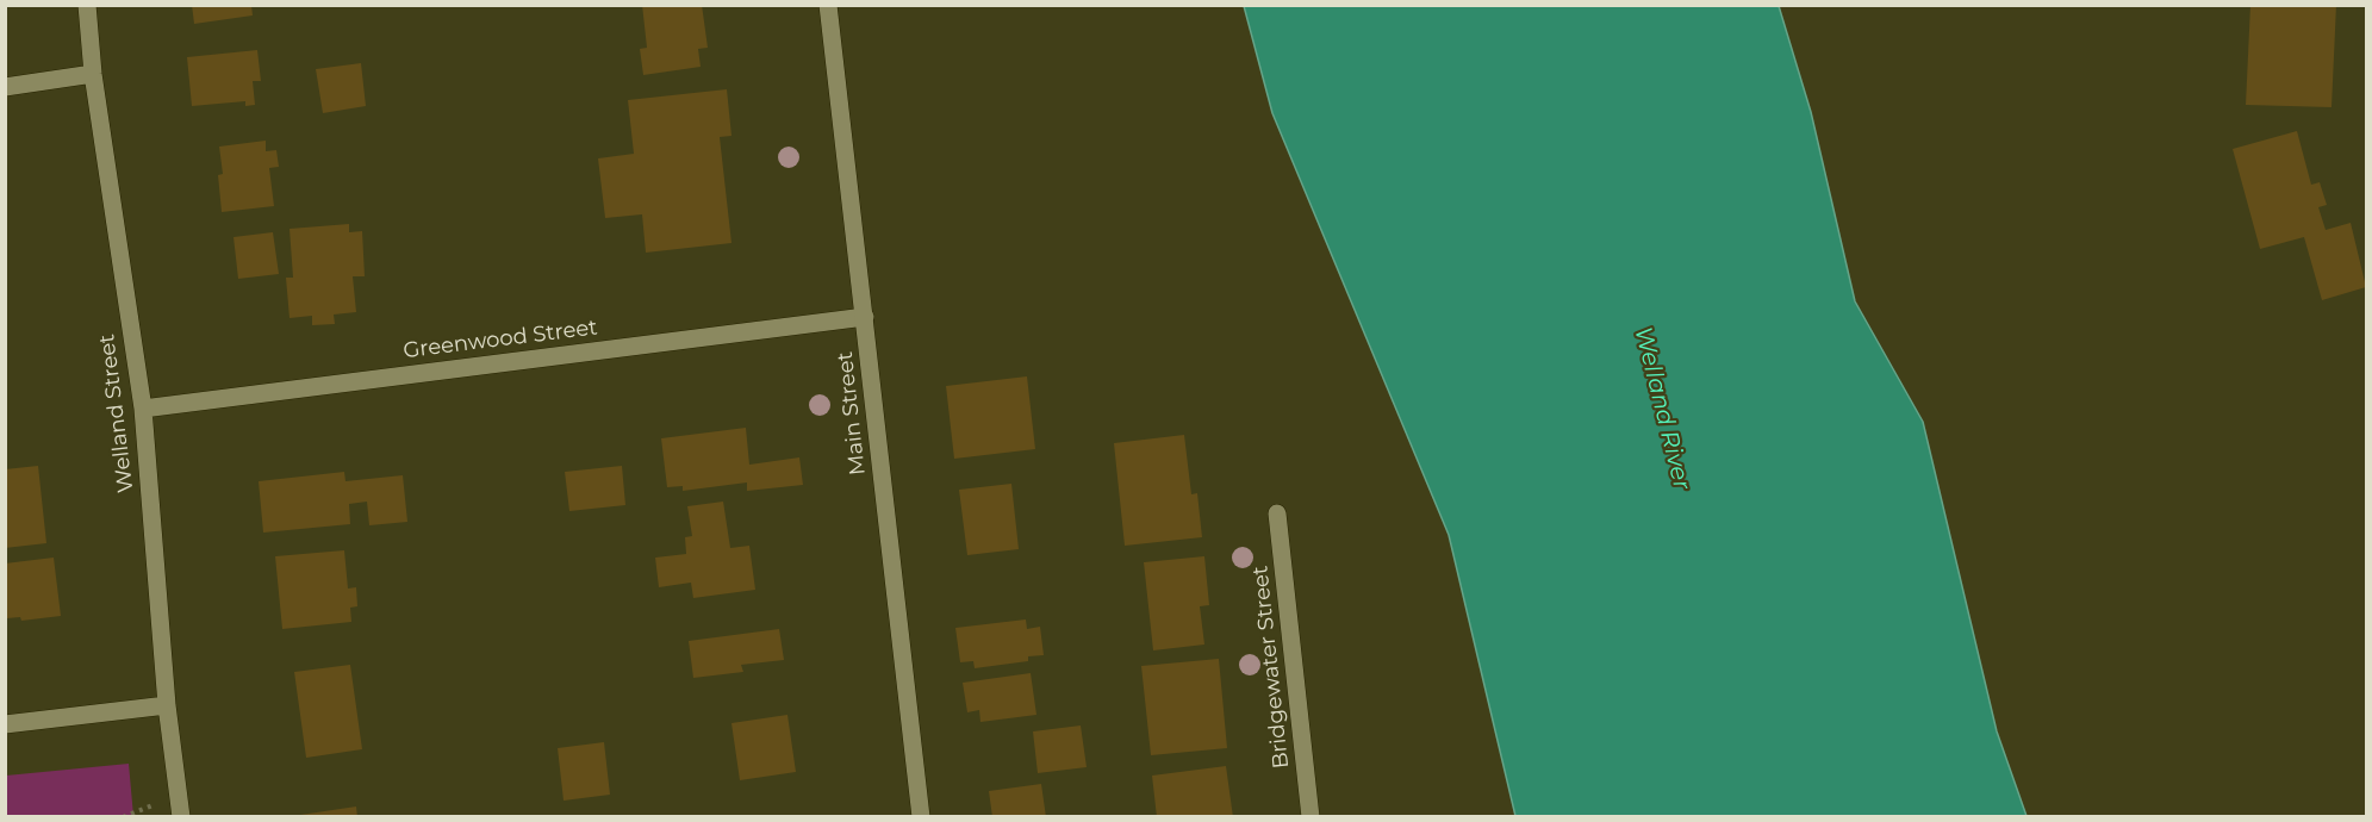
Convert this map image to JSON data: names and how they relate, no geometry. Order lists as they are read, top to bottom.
{
  "streets": {
    "street": [
      "Greenwood Street",
      "Welland Street",
      "Main Street",
      "Bridgewater Street"
    ]
  },
  "crossings": [
    ["Greenwood Street", "Welland Street"],
    ["Greenwood Street", "Main Street"]
  ],
  "water": ["Welland River"]
}
